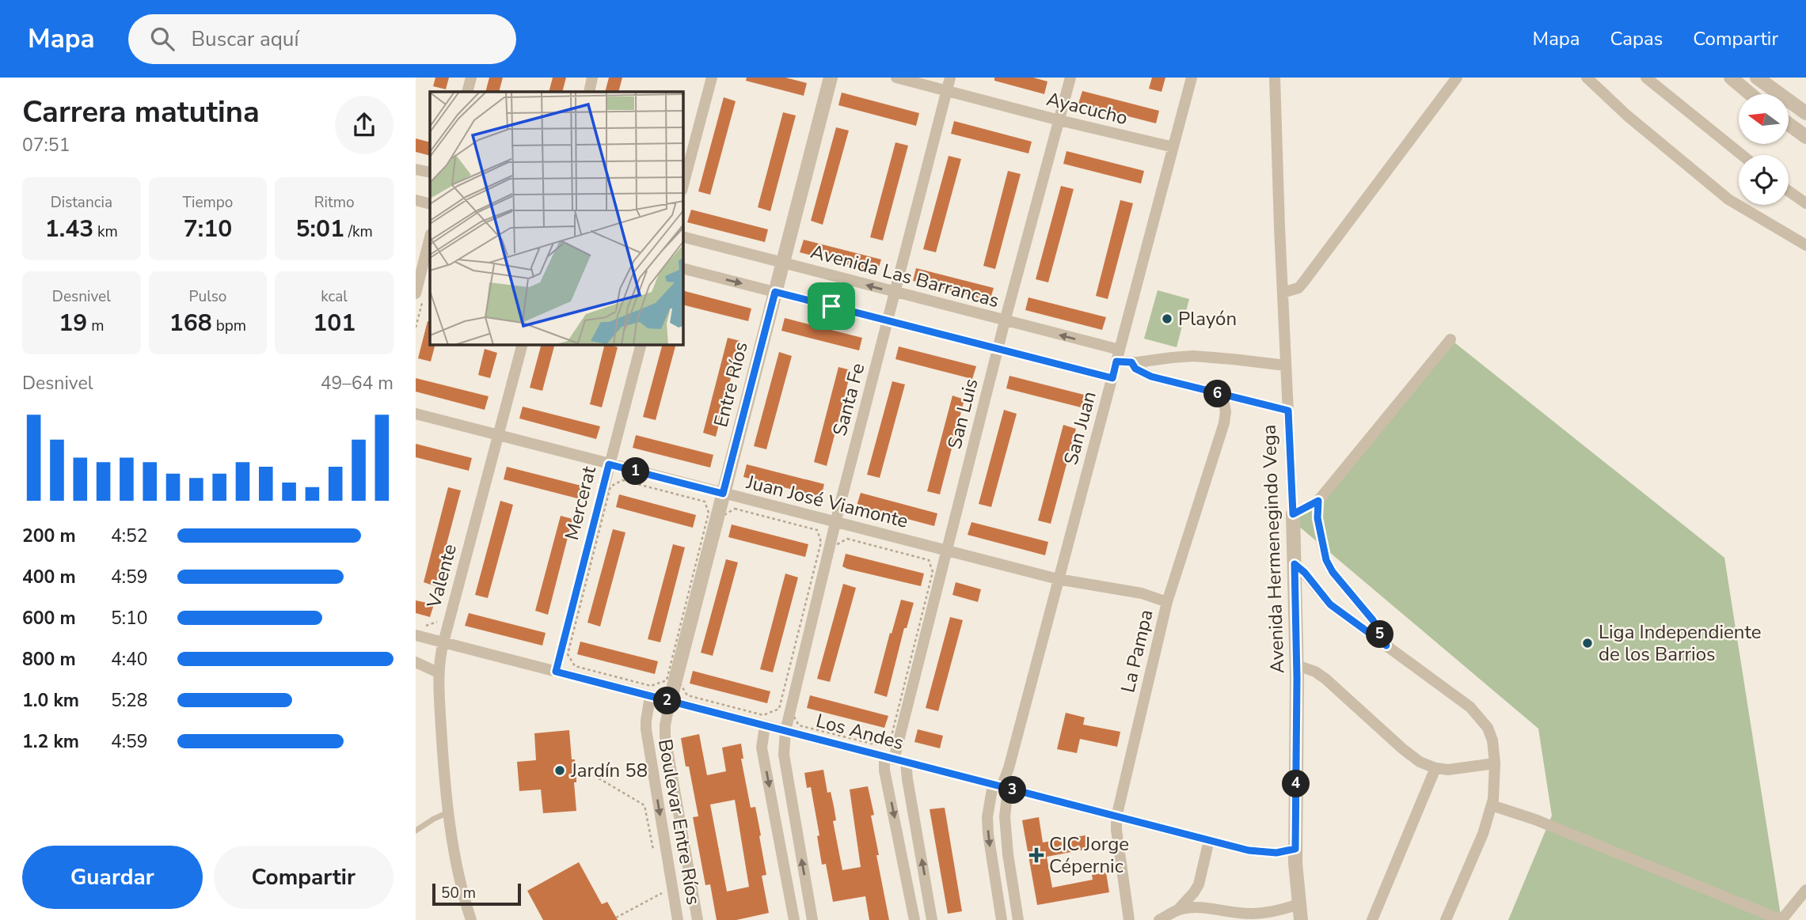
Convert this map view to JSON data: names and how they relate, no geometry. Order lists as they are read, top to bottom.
{
  "streets": {
    "street": [
      "Ayacucho",
      "Avenida Las Barrancas",
      "Entre Ríos",
      "Santa Fe",
      "San Luis",
      "San Juan",
      "Juan José Viamonte",
      "Mercerat",
      "Avenida Hermenegindo Vega",
      "Valente",
      "La Pampa",
      "Los Andes",
      "Boulevar Entre Ríos"
    ]
  },
  "crossings": [
    ["Ayacucho", "Santa Fe"],
    ["Ayacucho", "San Luis"],
    ["Ayacucho", "San Juan"],
    ["Avenida Las Barrancas", "Entre Ríos"],
    ["Avenida Las Barrancas", "Santa Fe"],
    ["Avenida Las Barrancas", "San Luis"],
    ["Avenida Las Barrancas", "San Juan"],
    ["Entre Ríos", "Juan José Viamonte"],
    ["Entre Ríos", "Los Andes"],
    ["Entre Ríos", "Boulevar Entre Ríos"],
    ["Santa Fe", "Juan José Viamonte"],
    ["Santa Fe", "Los Andes"],
    ["San Luis", "Juan José Viamonte"],
    ["San Luis", "Los Andes"],
    ["San Juan", "Juan José Viamonte"],
    ["San Juan", "Los Andes"],
    ["Juan José Viamonte", "Mercerat"],
    ["Juan José Viamonte", "Valente"],
    ["Juan José Viamonte", "La Pampa"],
    ["Mercerat", "Los Andes"],
    ["Avenida Hermenegindo Vega", "Los Andes"],
    ["Valente", "Los Andes"],
    ["La Pampa", "Los Andes"],
    ["Los Andes", "Boulevar Entre Ríos"]
  ],
  "places": {
    "other": ["Playón", "Liga Independiente de los Barrios", "Jardín 58"],
    "health": ["CIC Jorge Cépernic"]
  },
  "scale_bar": "50 m",
  "north": "left",
  "page": {
    "header": "Mapa",
    "search": "Buscar aquí",
    "nav": ["Mapa", "Capas", "Compartir"],
    "heading": ["Carrera matutina", "07:51"],
    "stats": [
      ["Distancia", "1.43 km"],
      ["Tiempo", "7:10"],
      ["Ritmo", "5:01 /km"],
      ["Desnivel", "19 m"],
      ["Pulso", "168 bpm"],
      ["kcal", "101"]
    ],
    "chart": ["Desnivel", "49–64 m"],
    "pins": [
      "6",
      "1",
      "5",
      "2",
      "4",
      "3"
    ],
    "list": [
      {
        "name": "200 m",
        "note": "4:52"
      },
      {
        "name": "400 m",
        "note": "4:59"
      },
      {
        "name": "600 m",
        "note": "5:10"
      },
      {
        "name": "800 m",
        "note": "4:40"
      },
      {
        "name": "1.0 km",
        "note": "5:28"
      },
      {
        "name": "1.2 km",
        "note": "4:59"
      }
    ],
    "buttons": ["Guardar", "Compartir"],
    "scale": "50 m"
  }
}
